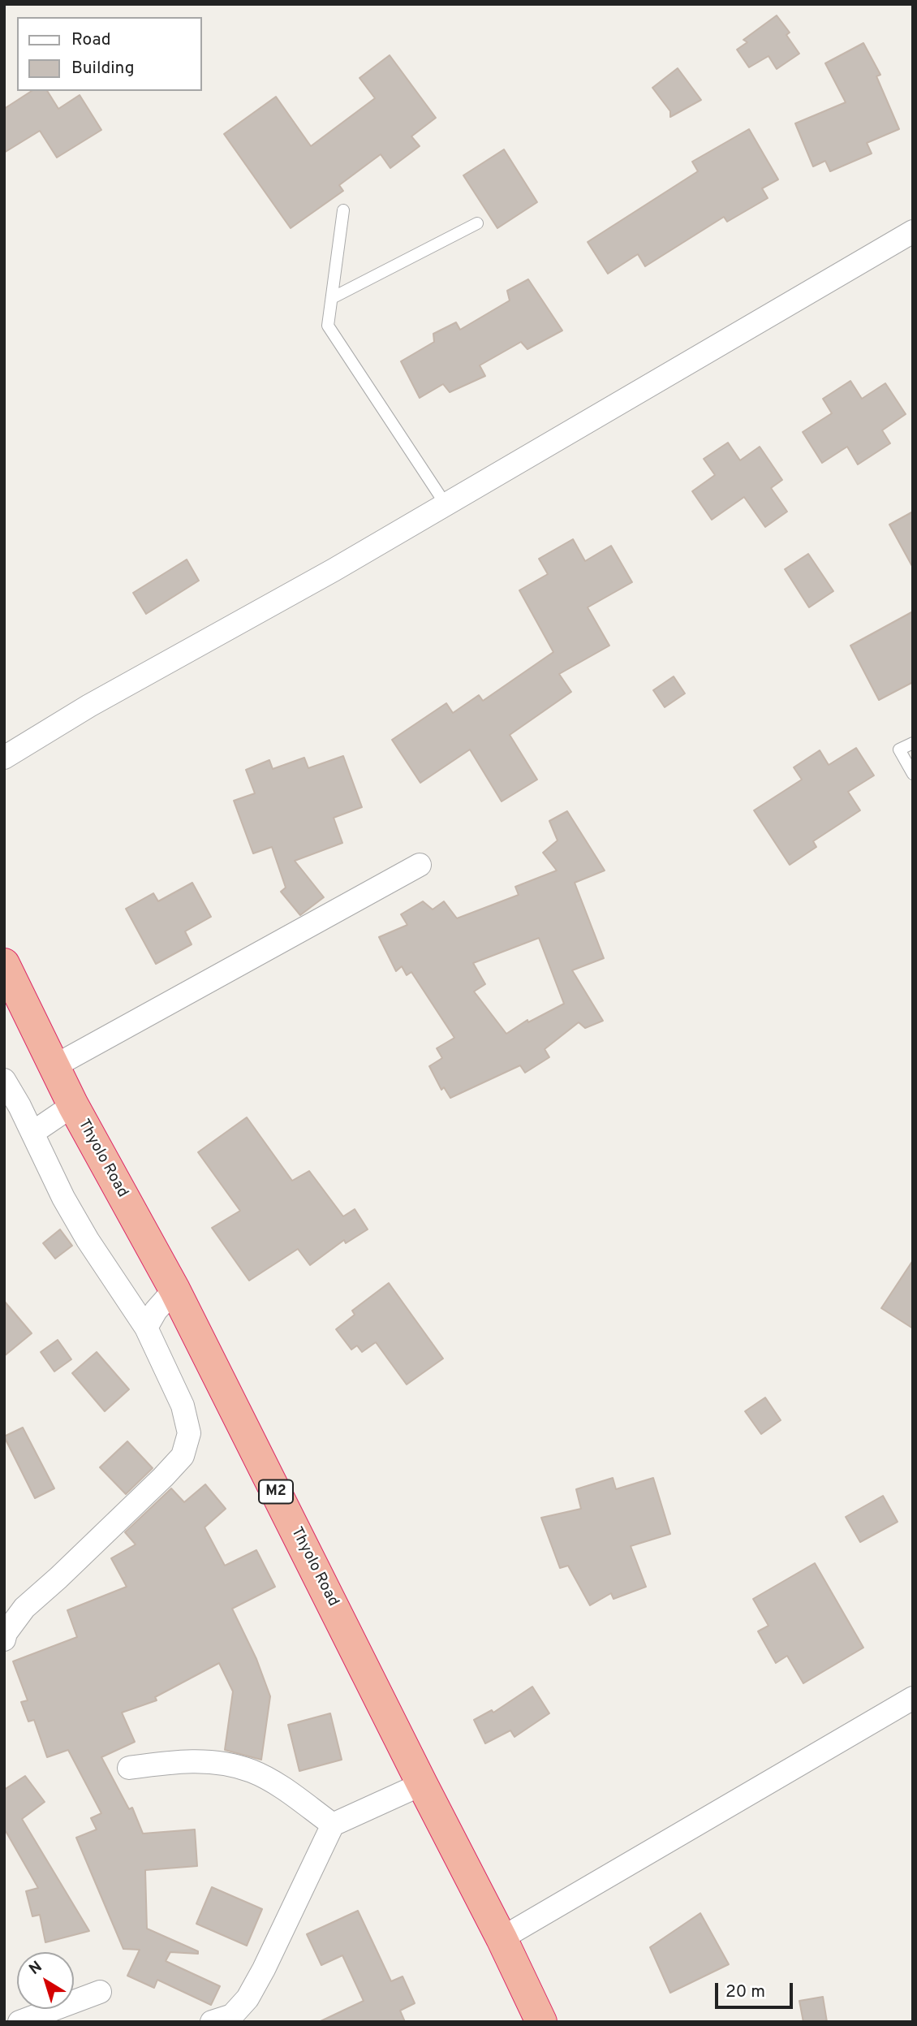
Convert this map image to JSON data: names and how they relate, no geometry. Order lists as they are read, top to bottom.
{
  "streets": {
    "highway": ["Thyolo Road", "M2"]
  },
  "legend": ["Road", "Building"],
  "scale_bar": "20 m",
  "north": "top left"
}
